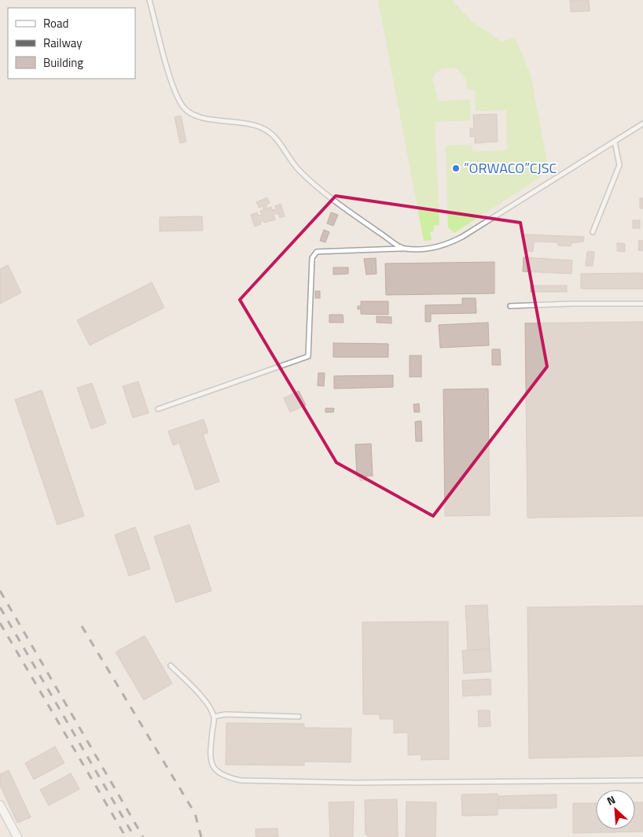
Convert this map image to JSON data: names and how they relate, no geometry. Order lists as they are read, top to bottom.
{
  "places": ["“ORWACO”CJSC"],
  "legend": ["Road", "Railway", "Building"],
  "north": "top left"
}
